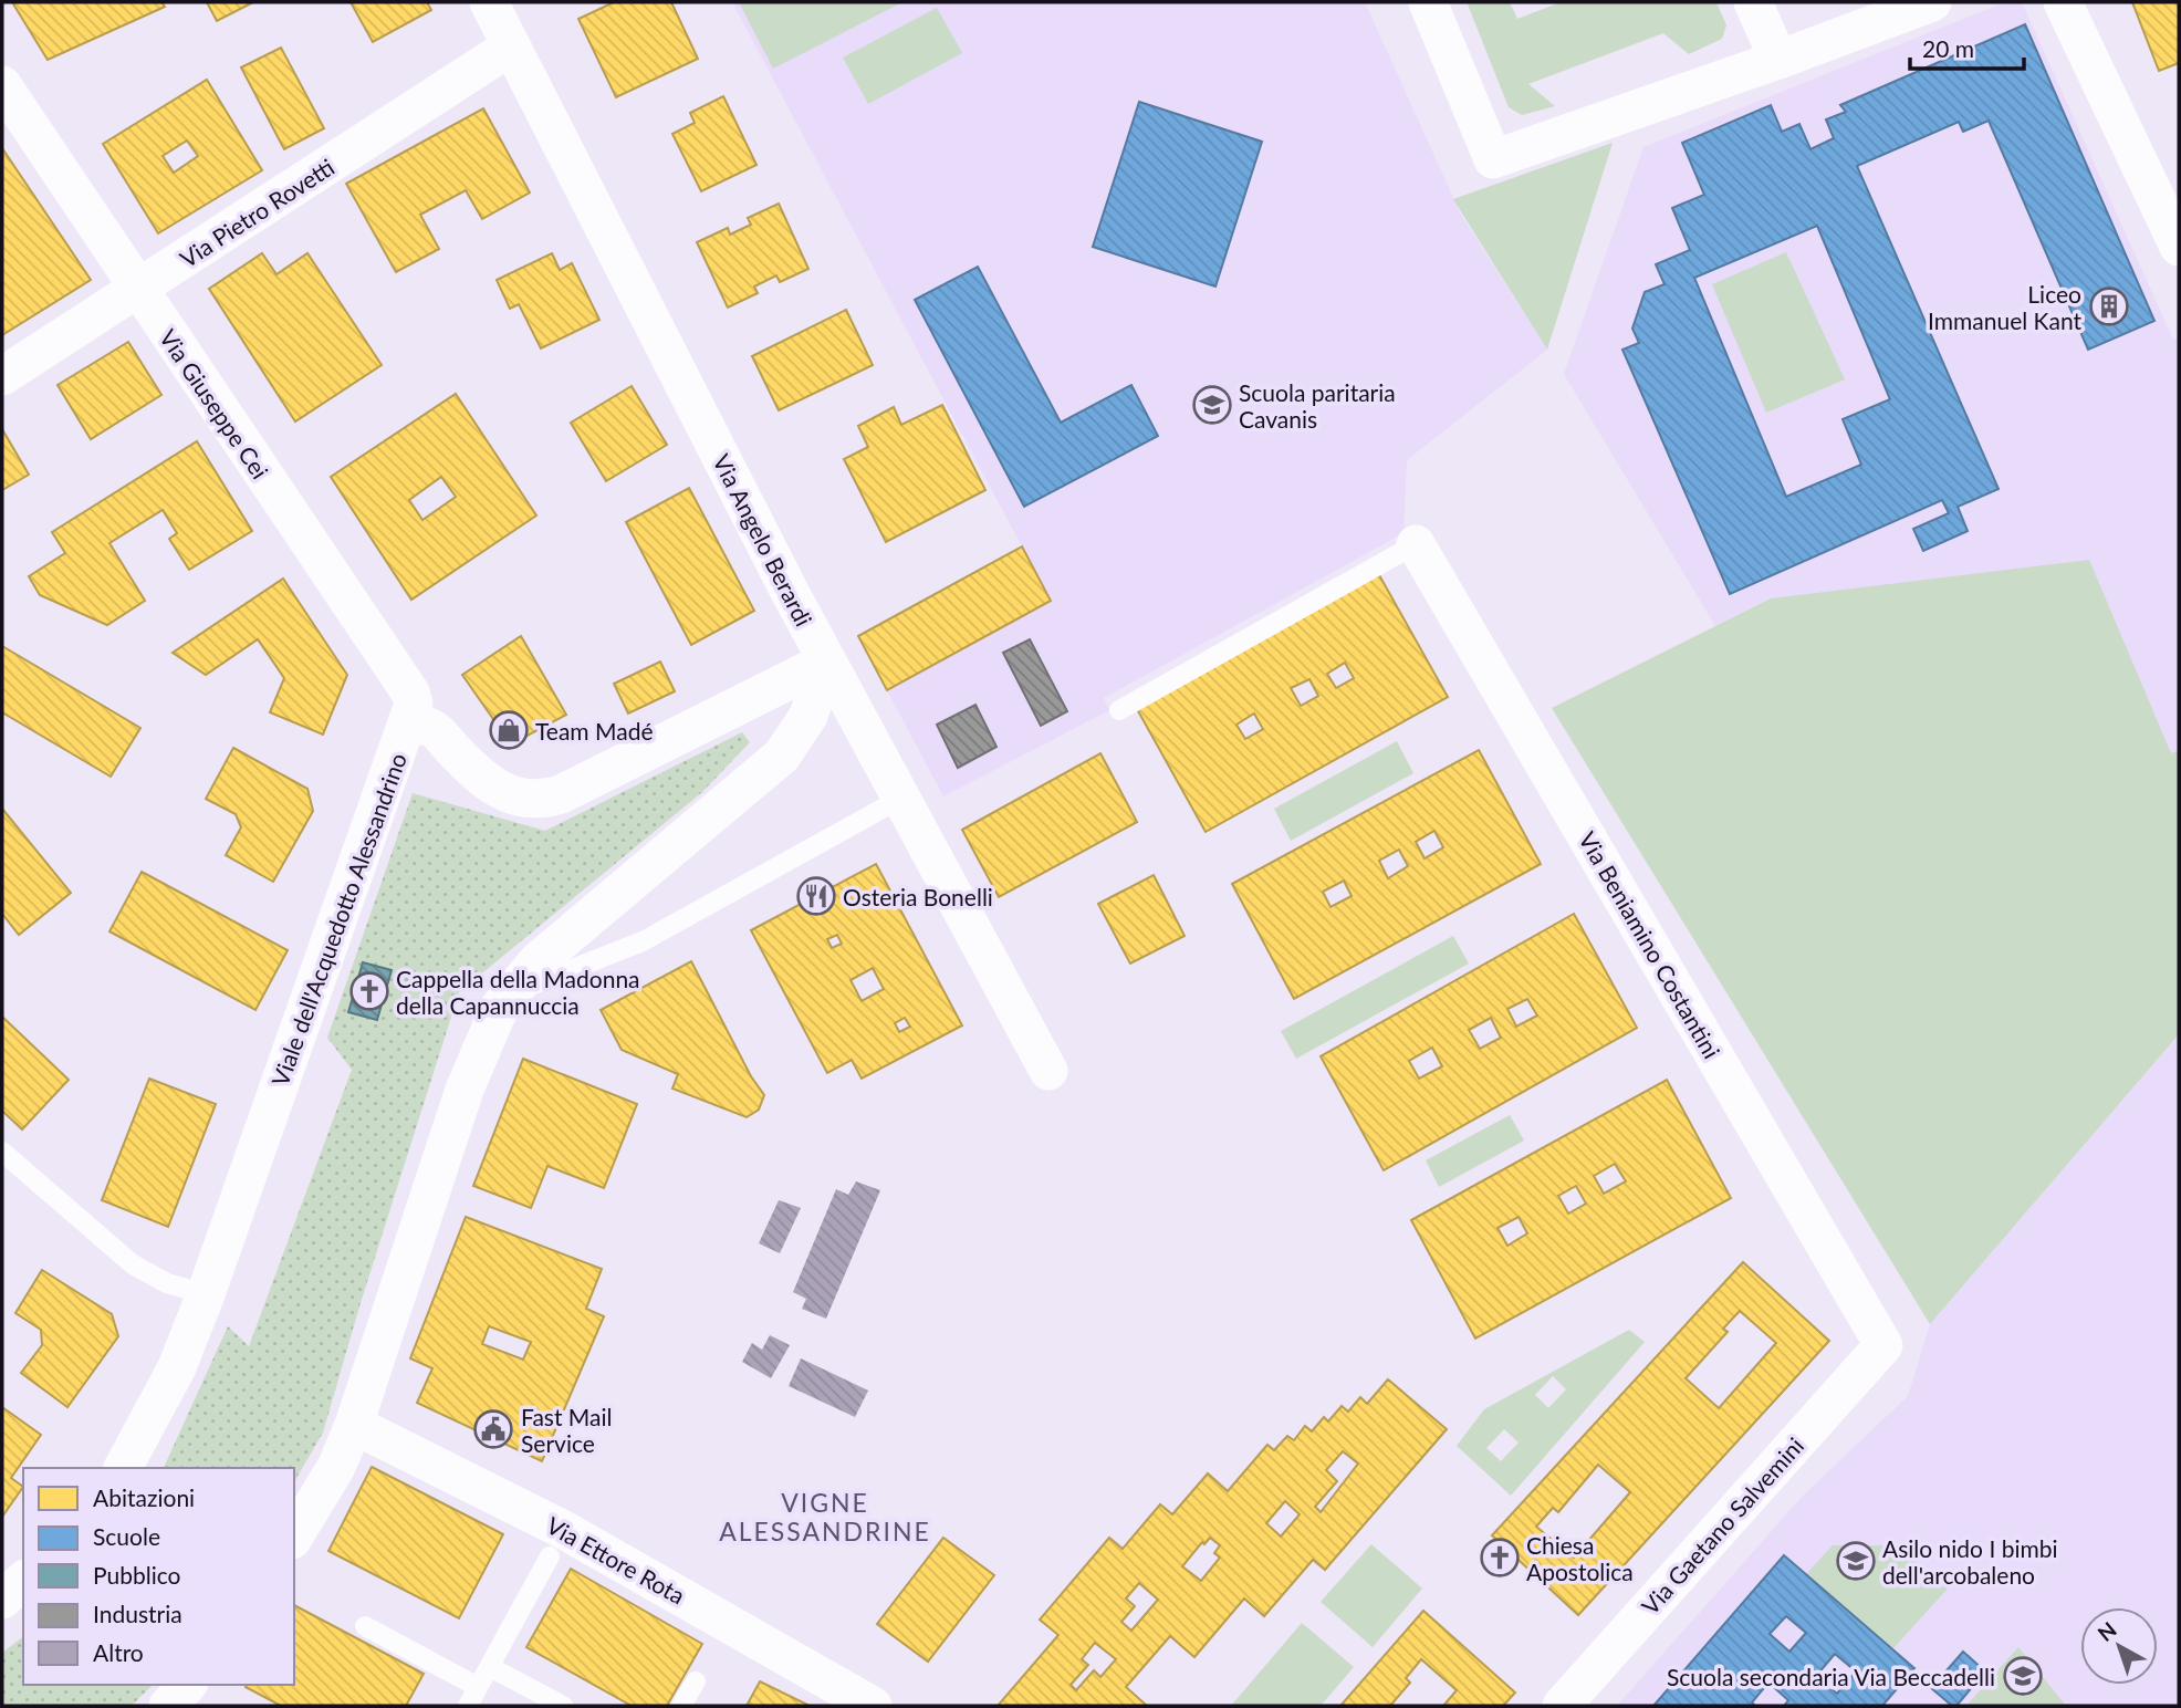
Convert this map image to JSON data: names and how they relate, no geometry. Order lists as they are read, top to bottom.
{
  "streets": {
    "street": [
      "Via Pietro Rovetti",
      "Via Giuseppe Cei",
      "Via Angelo Berardi",
      "Viale dell'Acquedotto Alessandrino",
      "Via Beniamino Costantini",
      "Via Gaetano Salvemini",
      "Via Ettore Rota"
    ]
  },
  "crossings": [
    ["Via Pietro Rovetti", "Via Giuseppe Cei"],
    ["Via Pietro Rovetti", "Via Angelo Berardi"],
    ["Via Giuseppe Cei", "Viale dell'Acquedotto Alessandrino"],
    ["Via Angelo Berardi", "Viale dell'Acquedotto Alessandrino"],
    ["Via Beniamino Costantini", "Via Gaetano Salvemini"]
  ],
  "districts": ["VIGNE ALESSANDRINE"],
  "places": {
    "building": ["Liceo Immanuel Kant"],
    "school or university": ["Scuola paritaria Cavanis", "Asilo nido I bimbi dell'arcobaleno", "Scuola secondaria Via Beccadelli"],
    "shop": ["Team Madé"],
    "restaurant": ["Osteria Bonelli"],
    "church": ["Cappella della Madonna della Capannuccia", "Chiesa Apostolica"],
    "public building": ["Fast Mail Service"]
  },
  "legend": [
    "Abitazioni",
    "Scuole",
    "Pubblico",
    "Industria",
    "Altro"
  ],
  "scale_bar": "20 m",
  "north": "top left"
}
